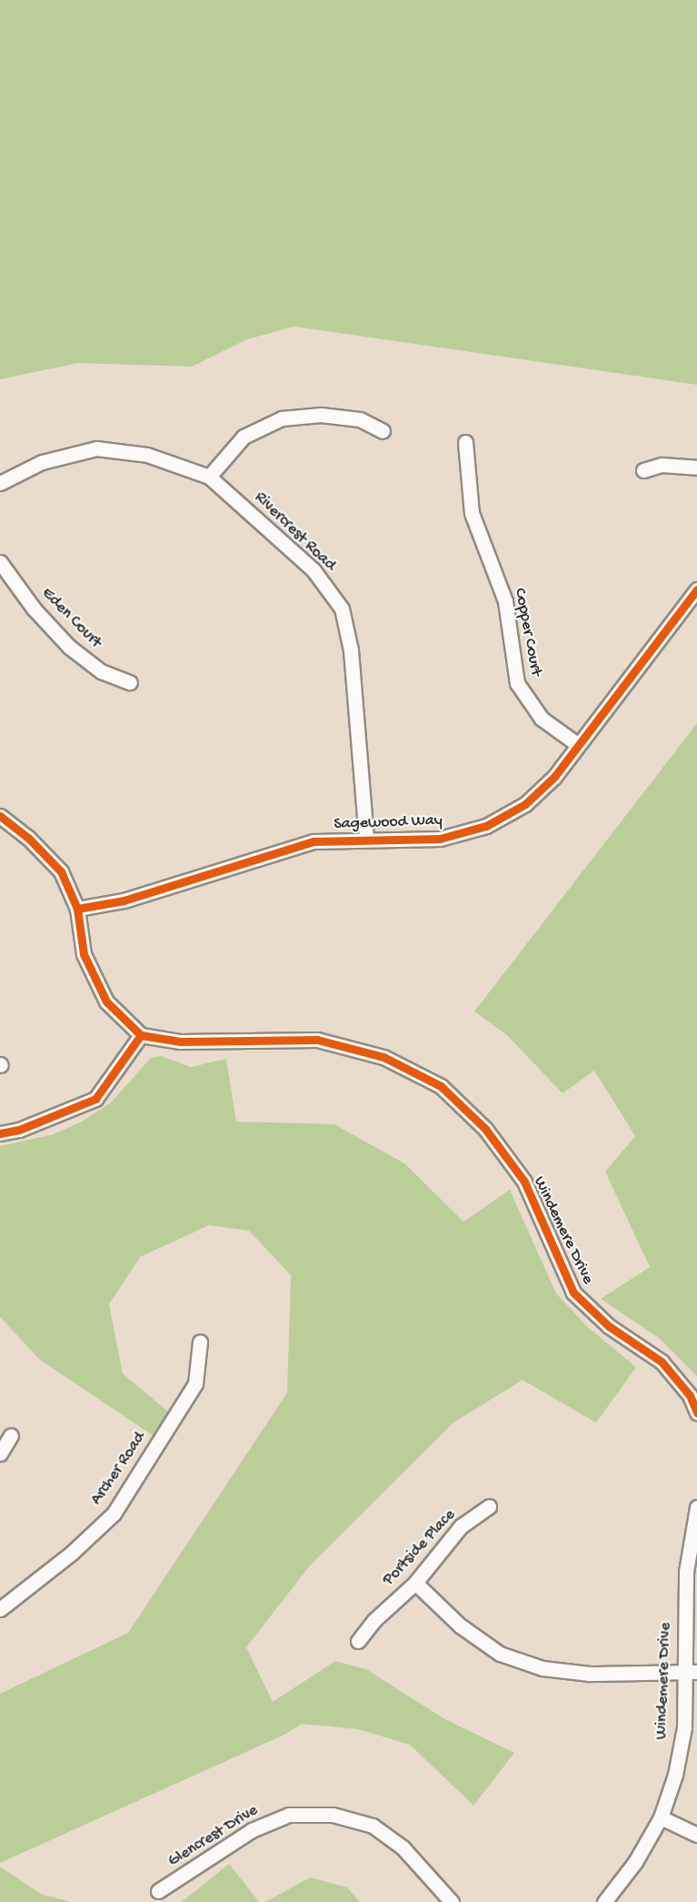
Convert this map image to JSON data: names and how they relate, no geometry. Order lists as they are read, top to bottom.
{
  "streets": {
    "street": [
      "Rivercrest Road",
      "Eden Court",
      "Copper Court",
      "Sagewood Way",
      "Windemere Drive",
      "Archer Road",
      "Portside Place",
      "Glencrest Drive"
    ]
  },
  "crossings": [
    ["Rivercrest Road", "Sagewood Way"],
    ["Copper Court", "Sagewood Way"]
  ]
}
